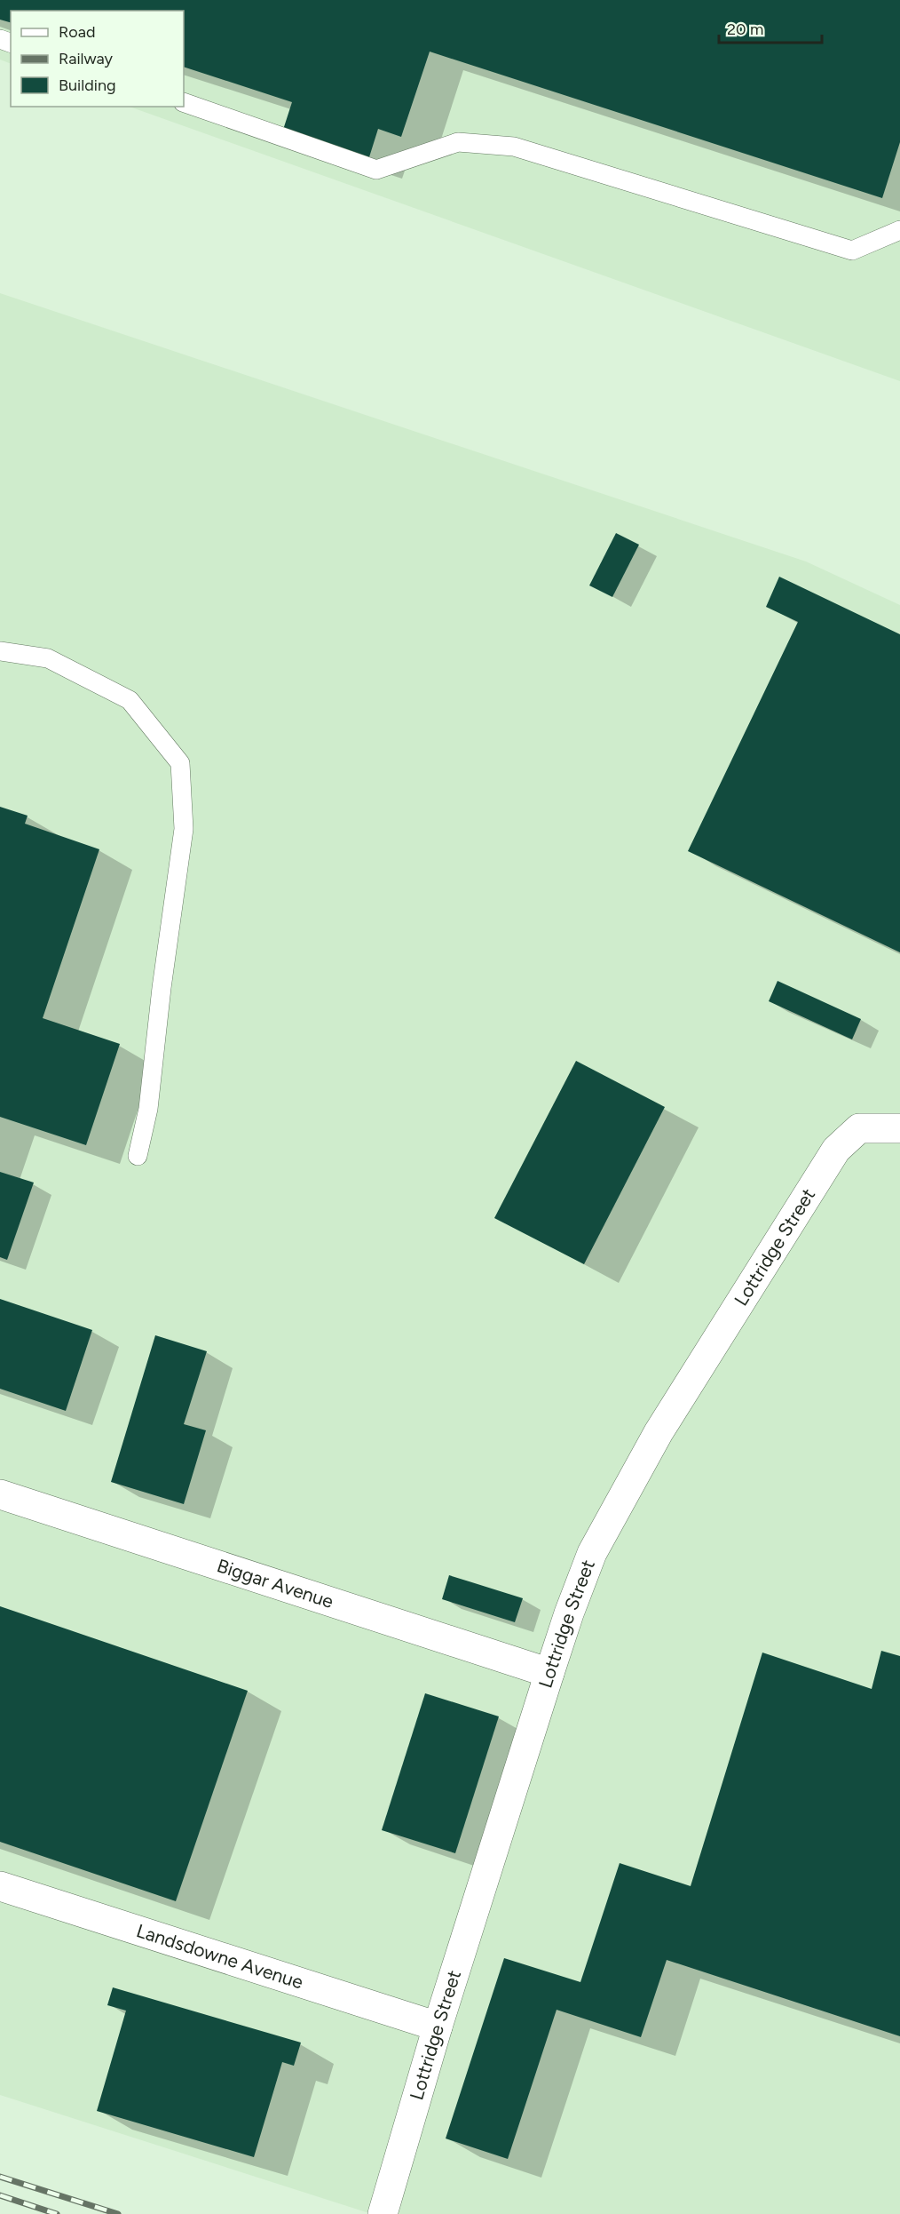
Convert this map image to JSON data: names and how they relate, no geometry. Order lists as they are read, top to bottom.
{
  "streets": {
    "street": ["Lottridge Street", "Biggar Avenue", "Landsdowne Avenue"]
  },
  "crossings": [
    ["Lottridge Street", "Biggar Avenue"],
    ["Lottridge Street", "Landsdowne Avenue"]
  ],
  "legend": ["Road", "Railway", "Building"],
  "scale_bar": "20 m"
}
